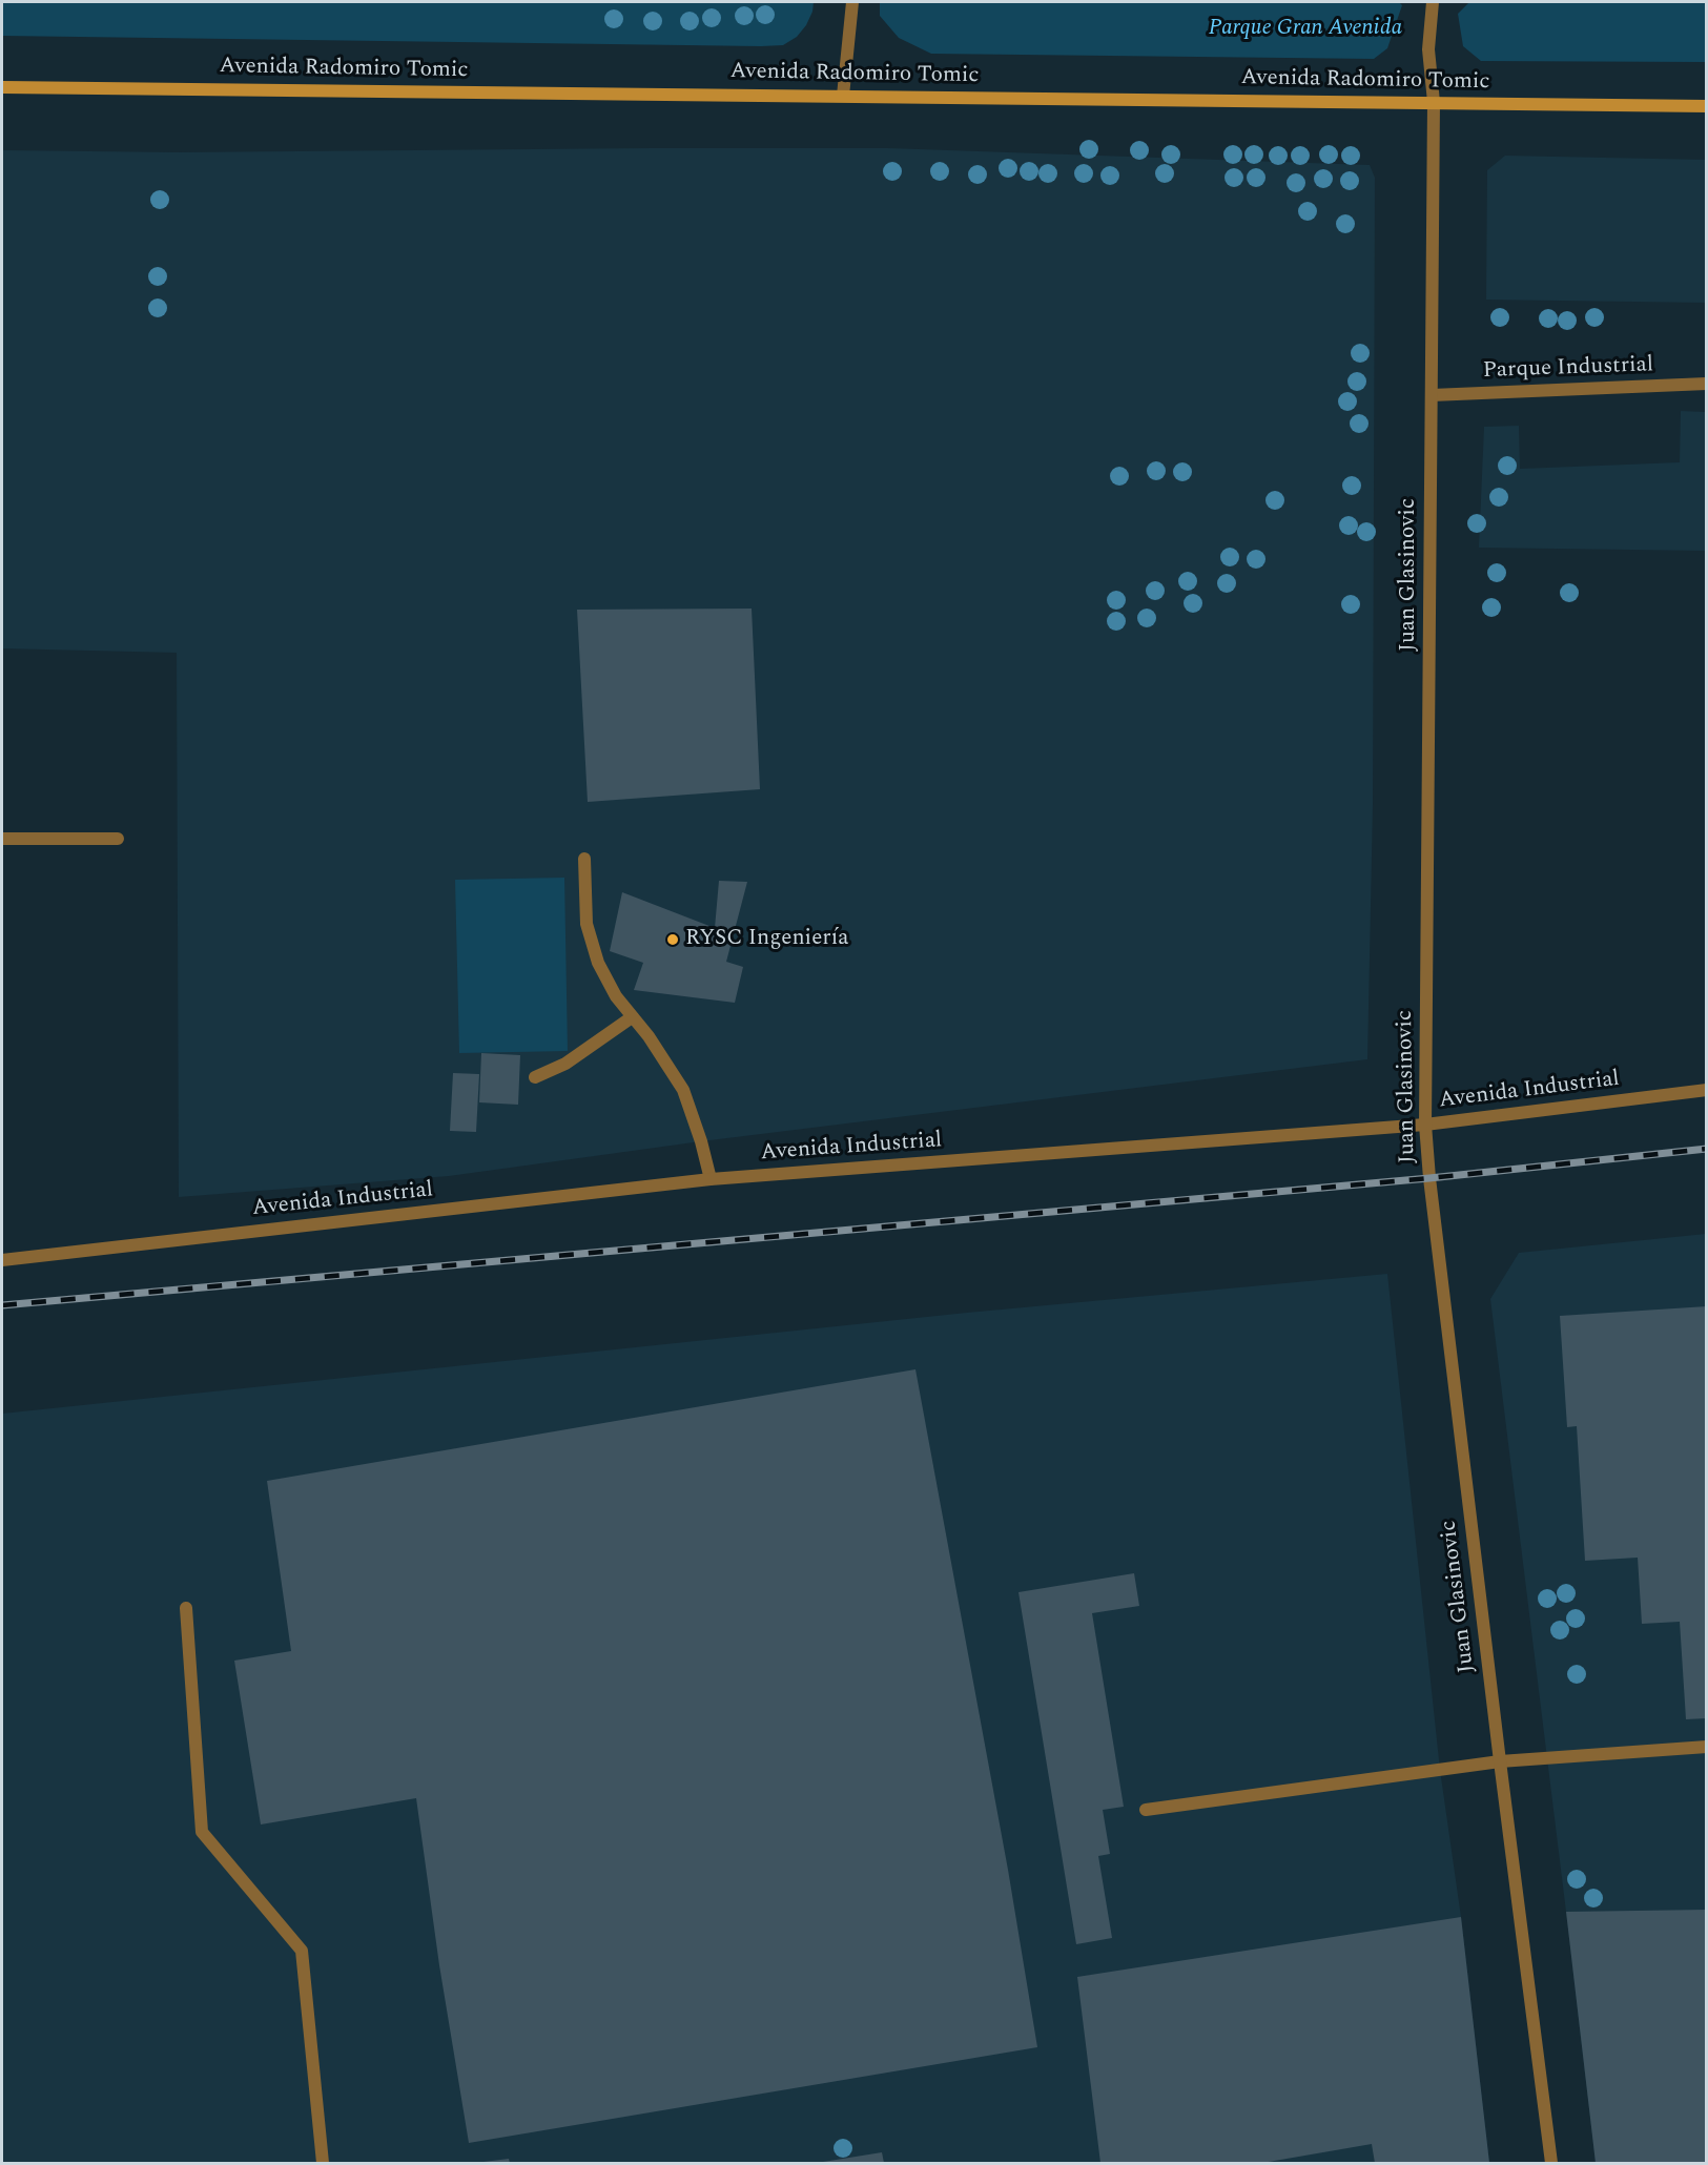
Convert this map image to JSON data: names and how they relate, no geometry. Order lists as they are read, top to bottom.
{
  "streets": {
    "main road": ["Avenida Radomiro Tomic"],
    "street": ["Parque Industrial", "Juan Glasinovic", "Avenida Industrial"]
  },
  "crossings": [
    ["Avenida Radomiro Tomic", "Juan Glasinovic"],
    ["Parque Industrial", "Juan Glasinovic"],
    ["Juan Glasinovic", "Avenida Industrial"]
  ],
  "parks": ["Parque Gran Avenida"],
  "places": ["RYSC Ingeniería"]
}
